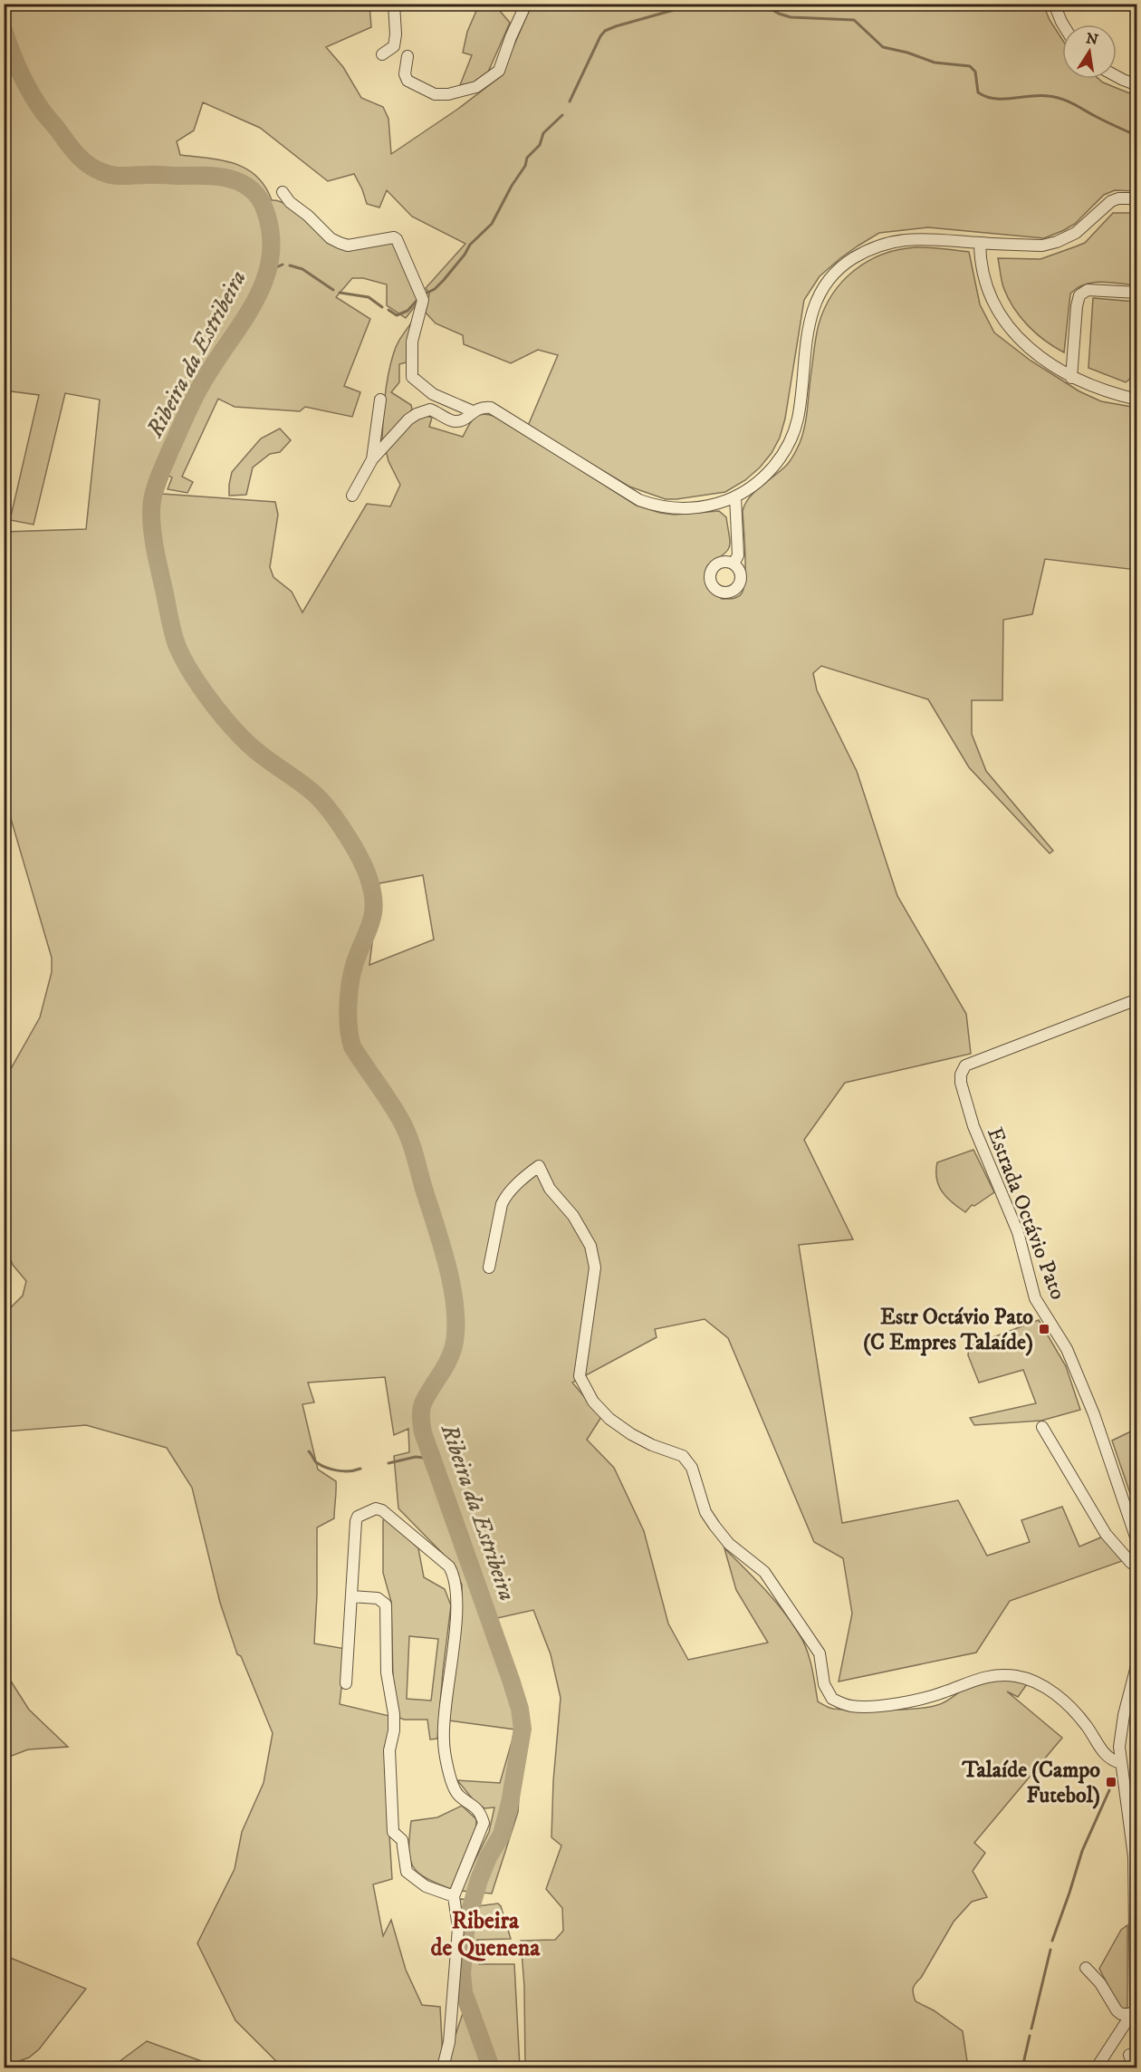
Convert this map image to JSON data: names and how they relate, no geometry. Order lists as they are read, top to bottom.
{
  "streets": {
    "street": ["Estrada Octávio Pato"]
  },
  "districts": ["Ribeira de Quenena"],
  "water": ["Ribeira da Estribeira"],
  "places": {
    "transit": ["Estr Octávio Pato (C Empres Talaíde)", "Talaíde (Campo Futebol)"]
  },
  "north": "top"
}
